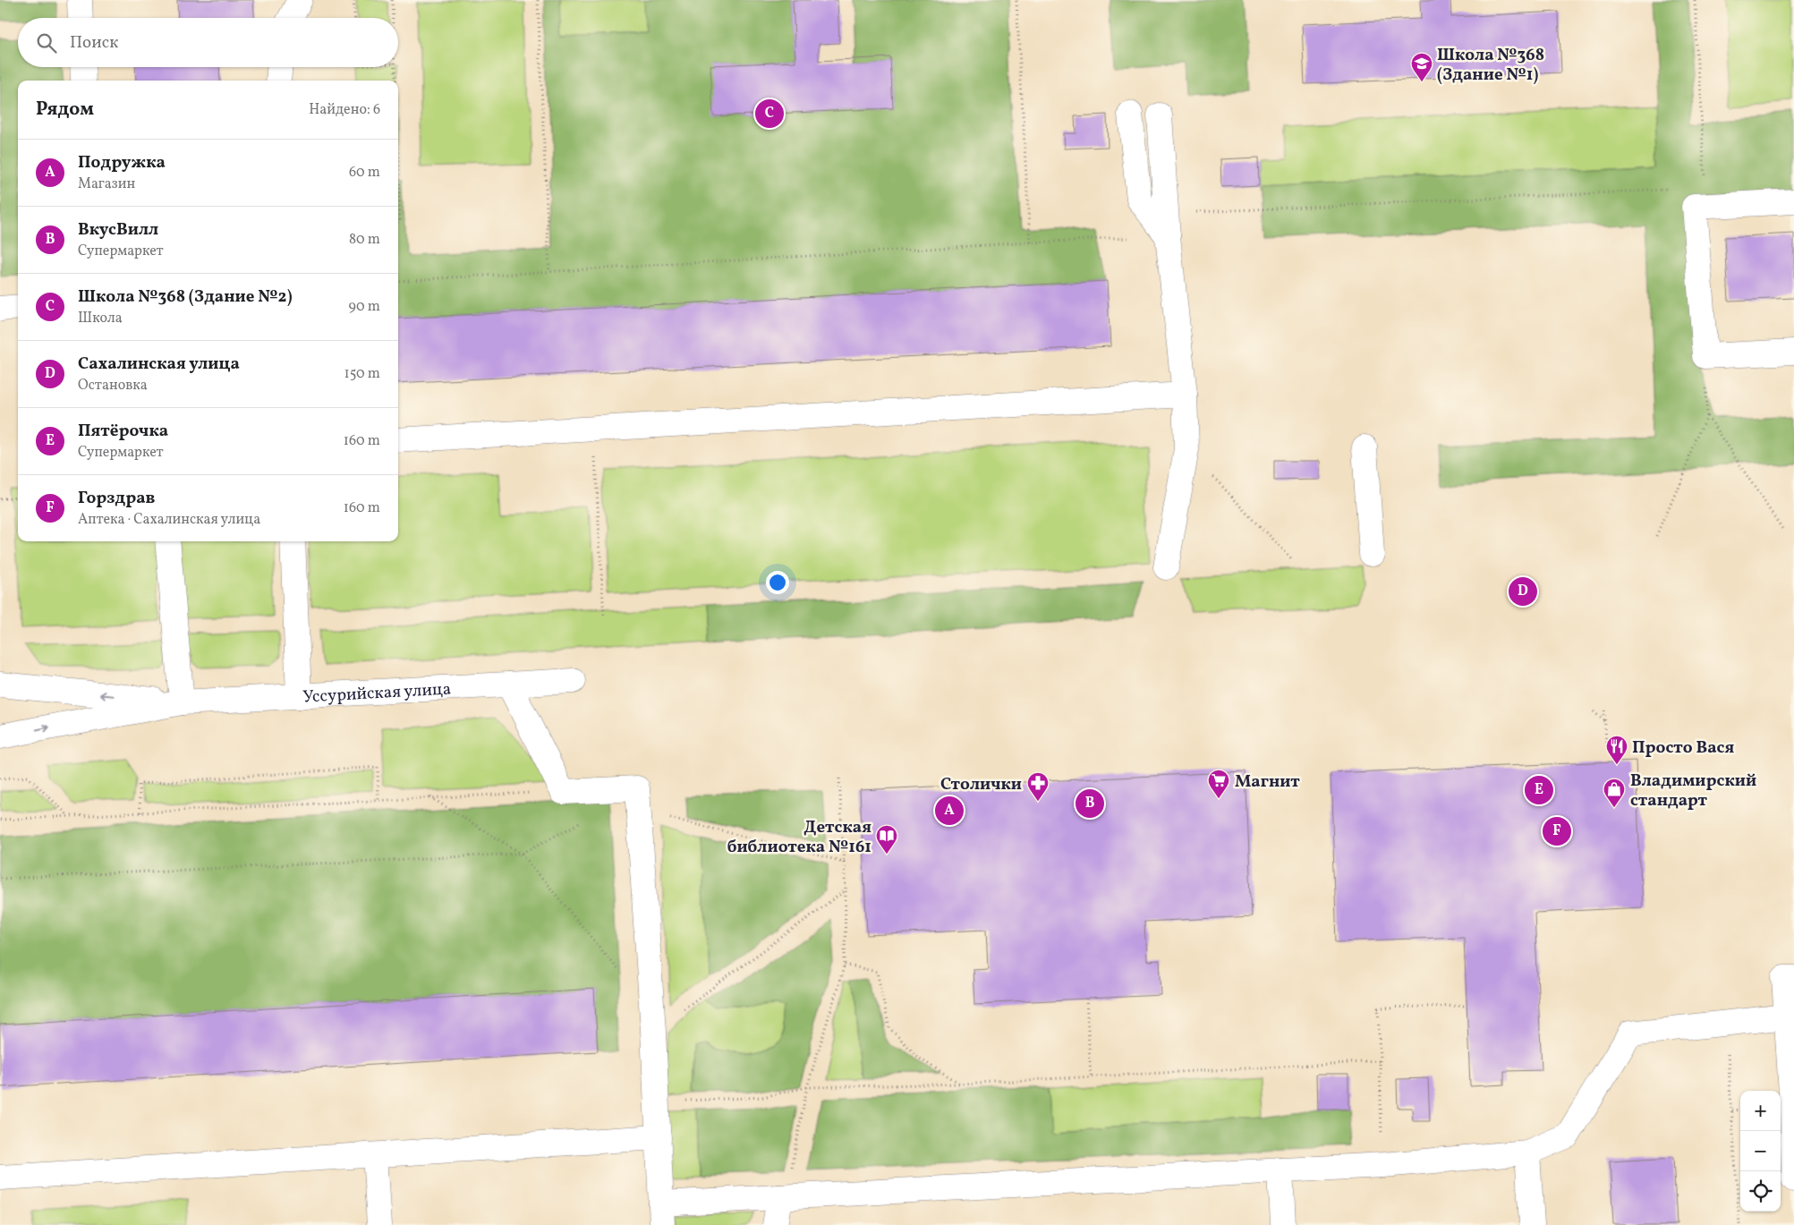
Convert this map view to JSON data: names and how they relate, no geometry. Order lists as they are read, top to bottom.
{
  "streets": {
    "street": ["Уссурийская улица"]
  },
  "places": {
    "school or university": ["Школа №368 (Здание №1)"],
    "restaurant": ["Просто Вася"],
    "supermarket": ["Магнит"],
    "pharmacy": ["Столички"],
    "shop": ["Владимирский стандарт"],
    "library": ["Детская библиотека №161"]
  },
  "page": {
    "search": "Поиск",
    "heading": ["Рядом", "Найдено: 6"],
    "pins": [
      "C",
      "D",
      "E",
      "B",
      "A",
      "F"
    ],
    "list": [
      {
        "mark": "A",
        "name": "Подружка",
        "note": "Магазин",
        "value": "60 m"
      },
      {
        "mark": "B",
        "name": "ВкусВилл",
        "note": "Супермаркет",
        "value": "80 m"
      },
      {
        "mark": "C",
        "name": "Школа №368 (Здание №2)",
        "note": "Школа",
        "value": "90 m"
      },
      {
        "mark": "D",
        "name": "Сахалинская улица",
        "note": "Остановка",
        "value": "150 m"
      },
      {
        "mark": "E",
        "name": "Пятёрочка",
        "note": "Супермаркет",
        "value": "160 m"
      },
      {
        "mark": "F",
        "name": "Горздрав",
        "note": "Аптека · Сахалинская улица",
        "value": "160 m"
      }
    ],
    "map_buttons": ["+", "−"]
  }
}
